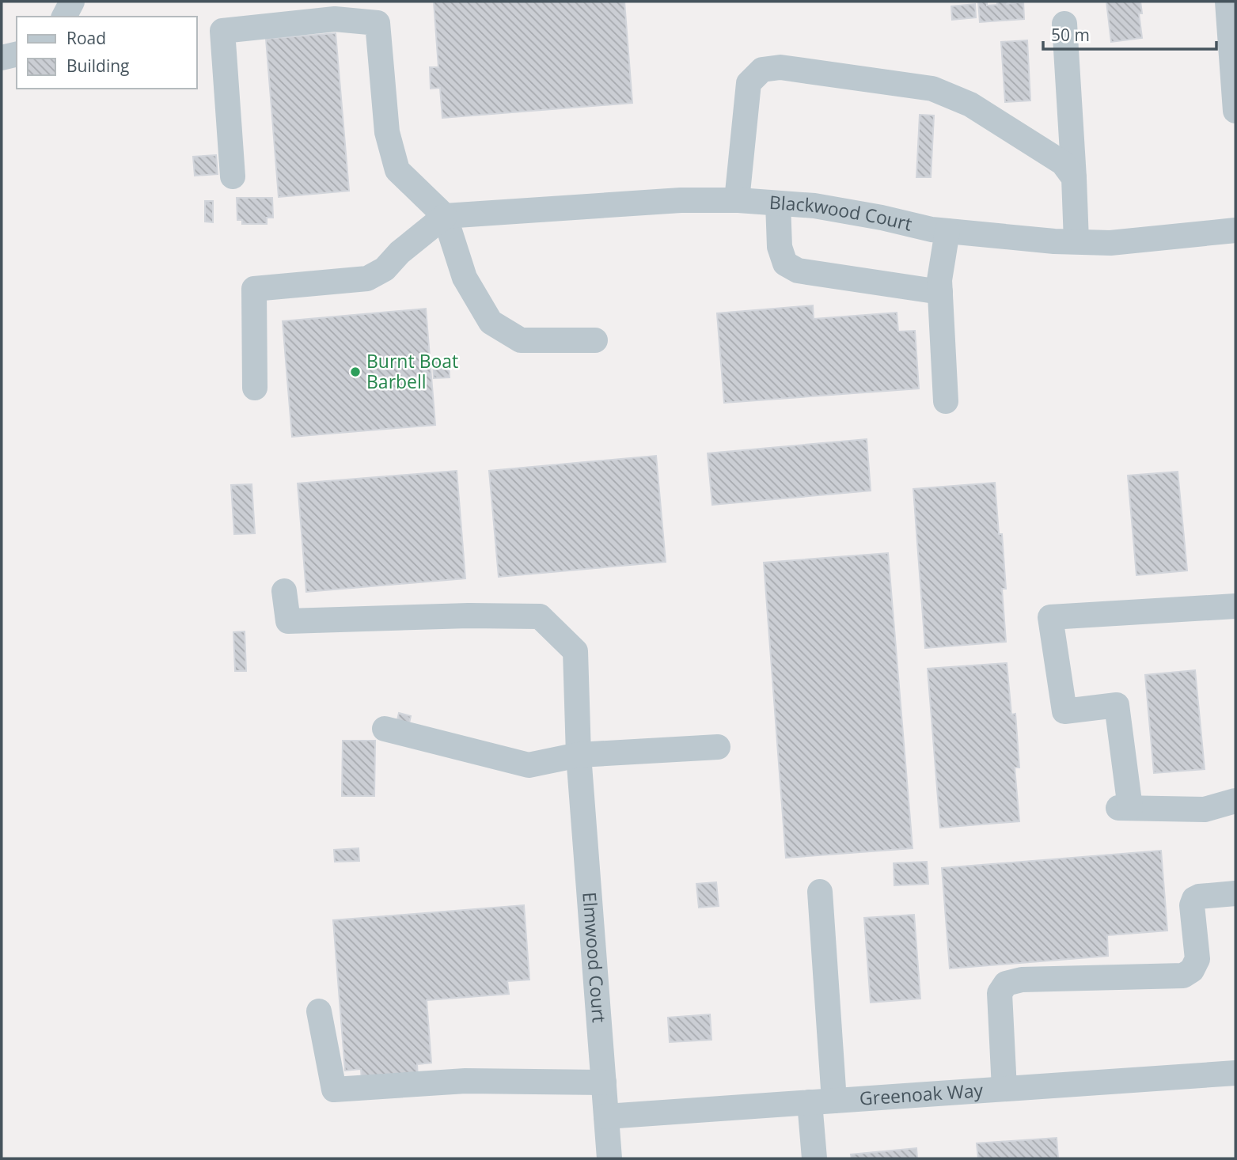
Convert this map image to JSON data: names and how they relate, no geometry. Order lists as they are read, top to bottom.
{
  "streets": {
    "street": ["Blackwood Court", "Elmwood Court", "Greenoak Way"]
  },
  "crossings": [
    ["Elmwood Court", "Greenoak Way"]
  ],
  "places": ["Burnt Boat Barbell"],
  "legend": ["Road", "Building"],
  "scale_bar": "50 m"
}
